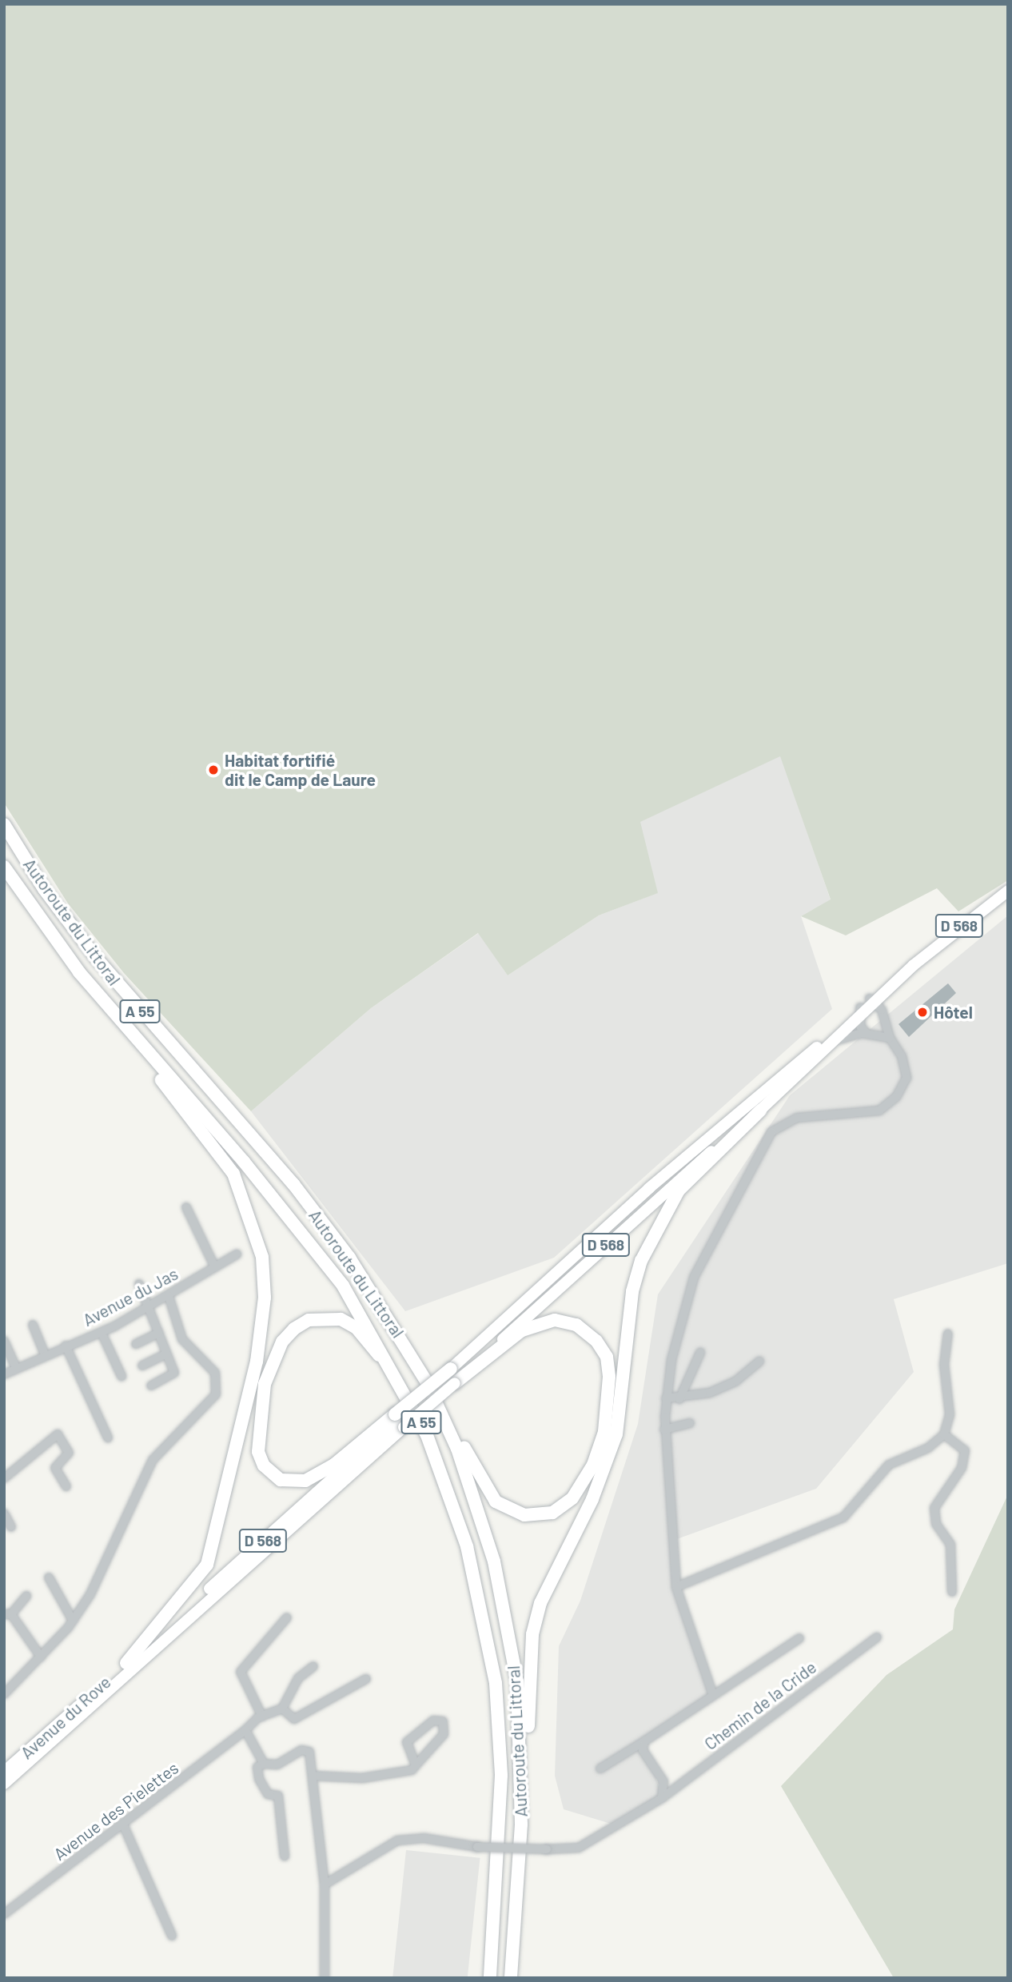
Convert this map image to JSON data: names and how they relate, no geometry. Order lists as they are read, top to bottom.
{
  "streets": {
    "highway": ["Autoroute du Littoral", "A 55"],
    "main road": ["D 568", "Avenue du Rove"],
    "street": ["Avenue du Jas", "Chemin de la Cride", "Avenue des Pielettes"]
  },
  "crossings": [
    ["D 568", "Avenue du Rove"]
  ],
  "places": ["Habitat fortifié dit le Camp de Laure", "Hôtel"]
}
